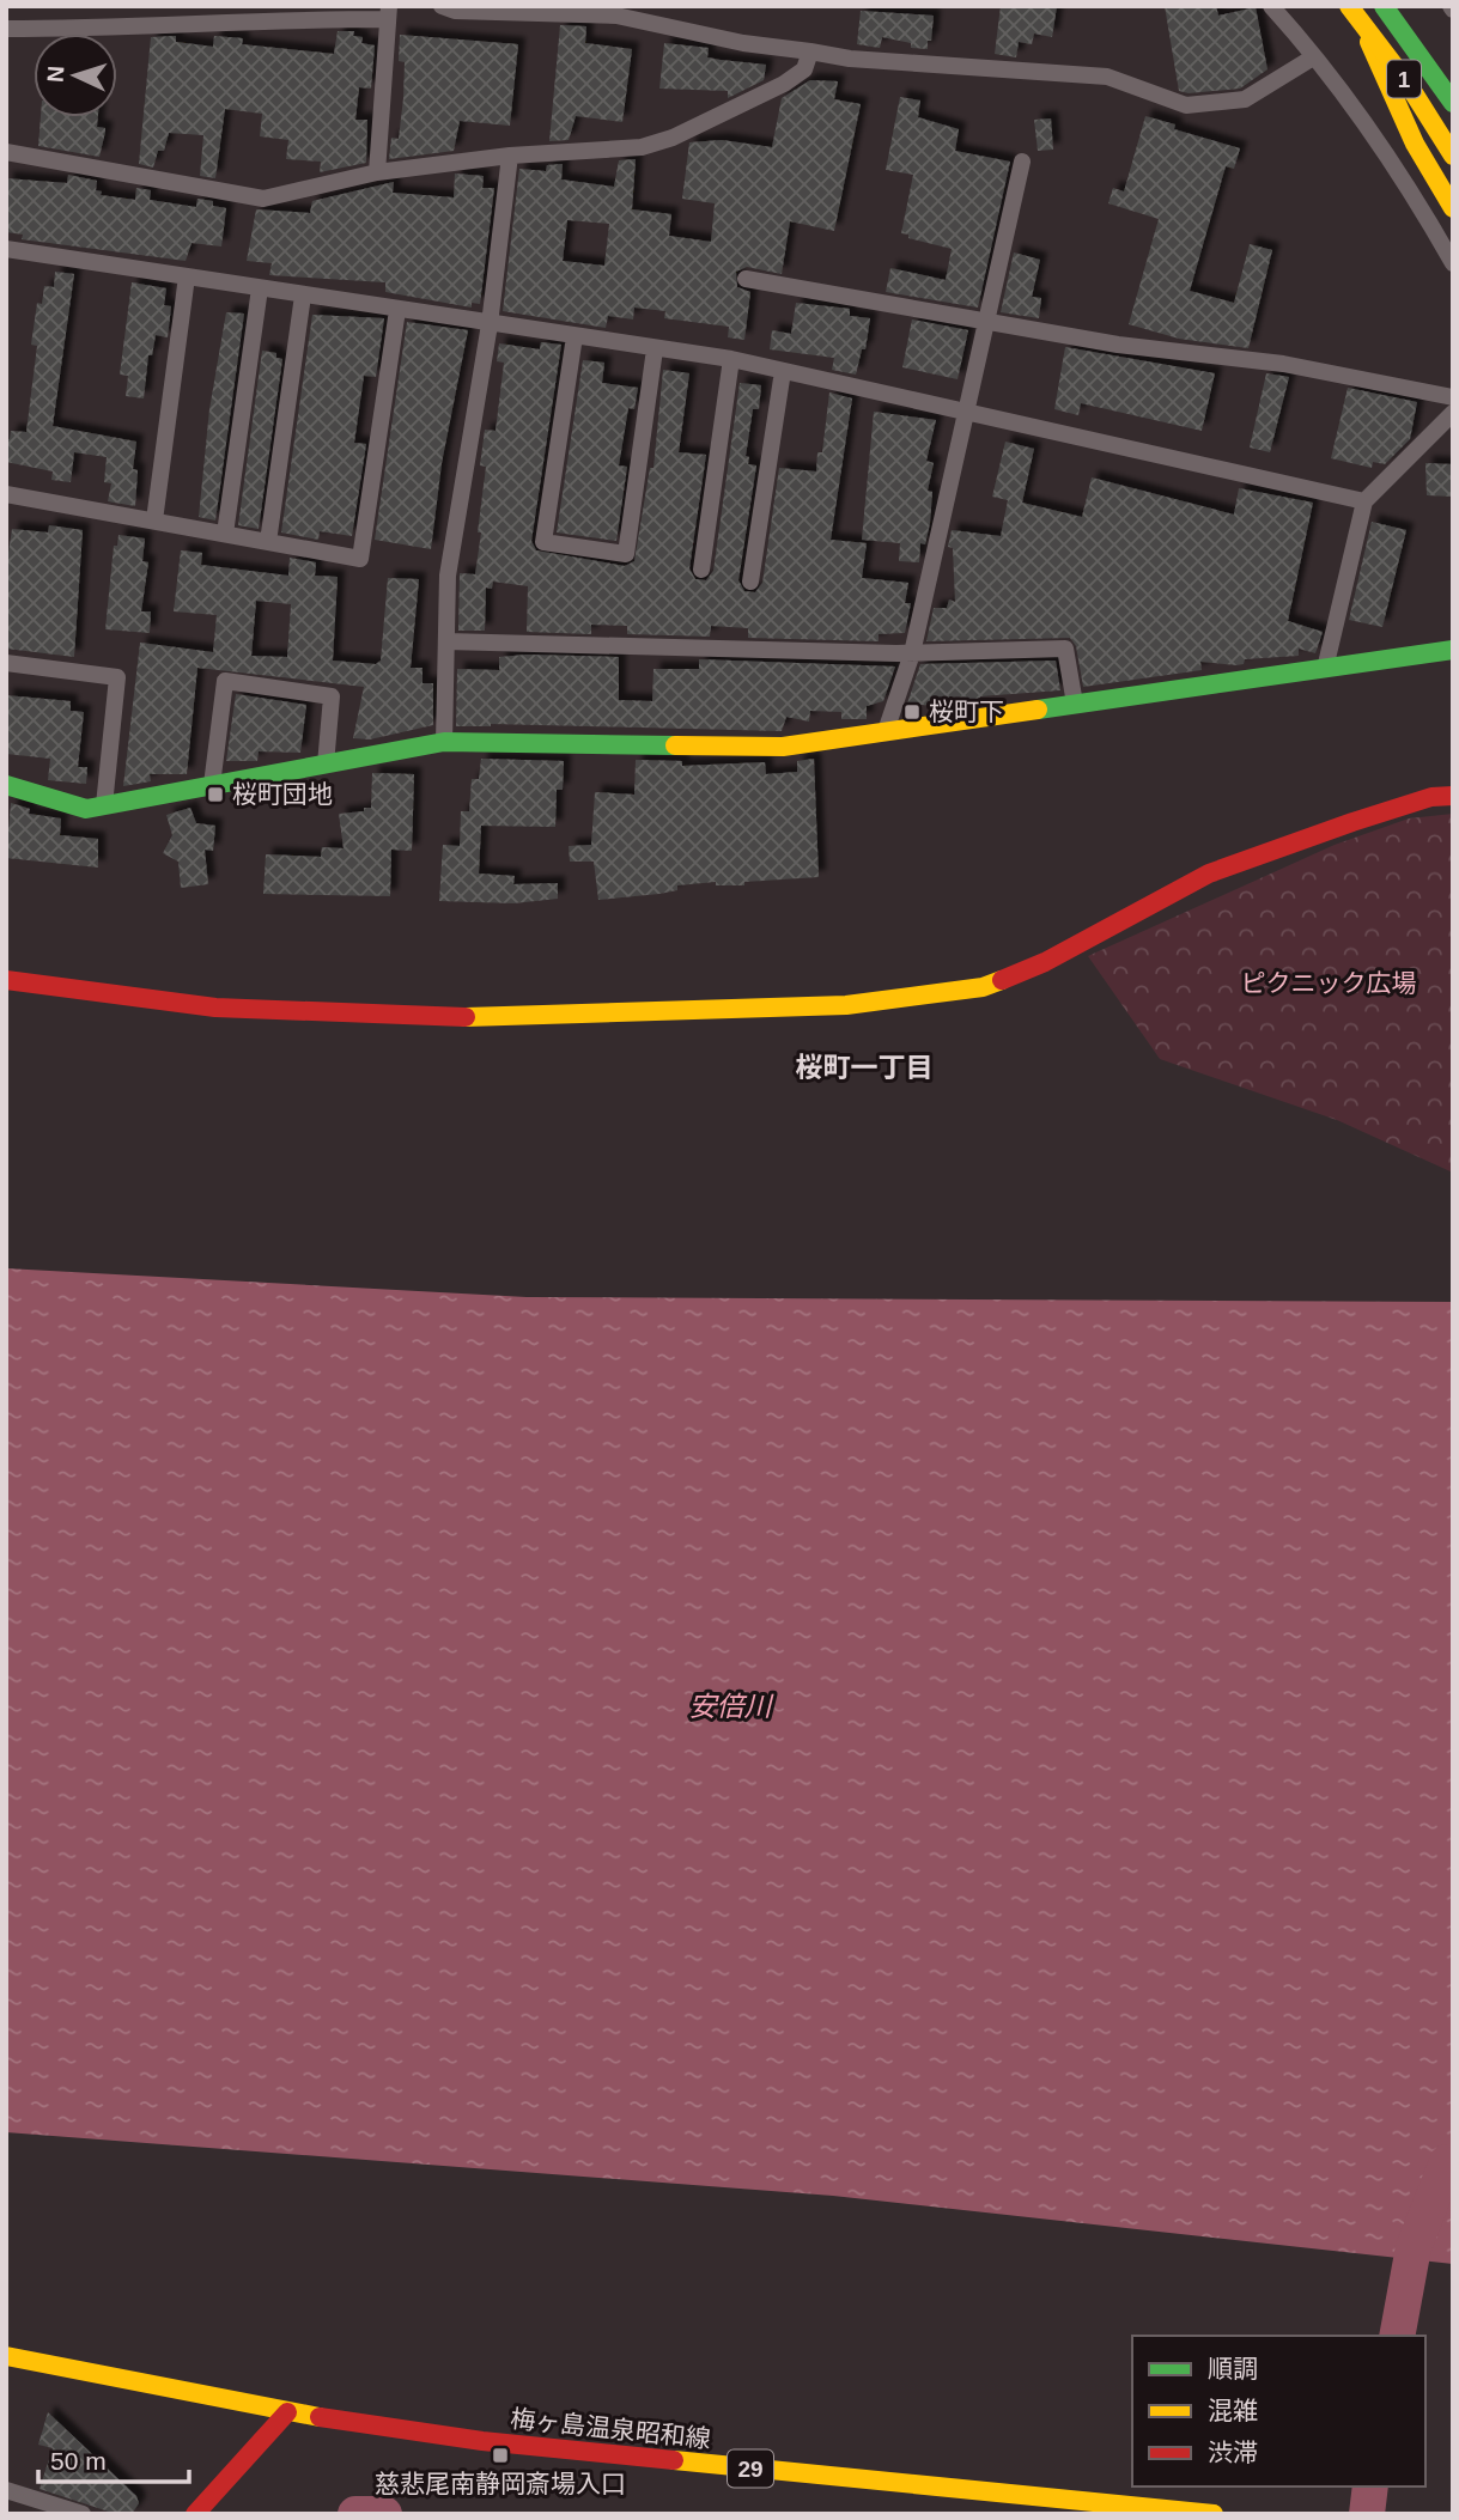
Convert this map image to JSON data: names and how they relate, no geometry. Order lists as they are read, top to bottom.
{
  "streets": {
    "main road": ["1", "梅ヶ島温泉昭和線", "29"]
  },
  "districts": ["桜町一丁目"],
  "water": ["安倍川"],
  "parks": ["ピクニック広場"],
  "places": {
    "transit": ["桜町下", "桜町団地", "慈悲尾南静岡斎場入口"]
  },
  "legend": ["順調", "混雑", "渋滞"],
  "scale_bar": "50 m",
  "north": "left"
}
